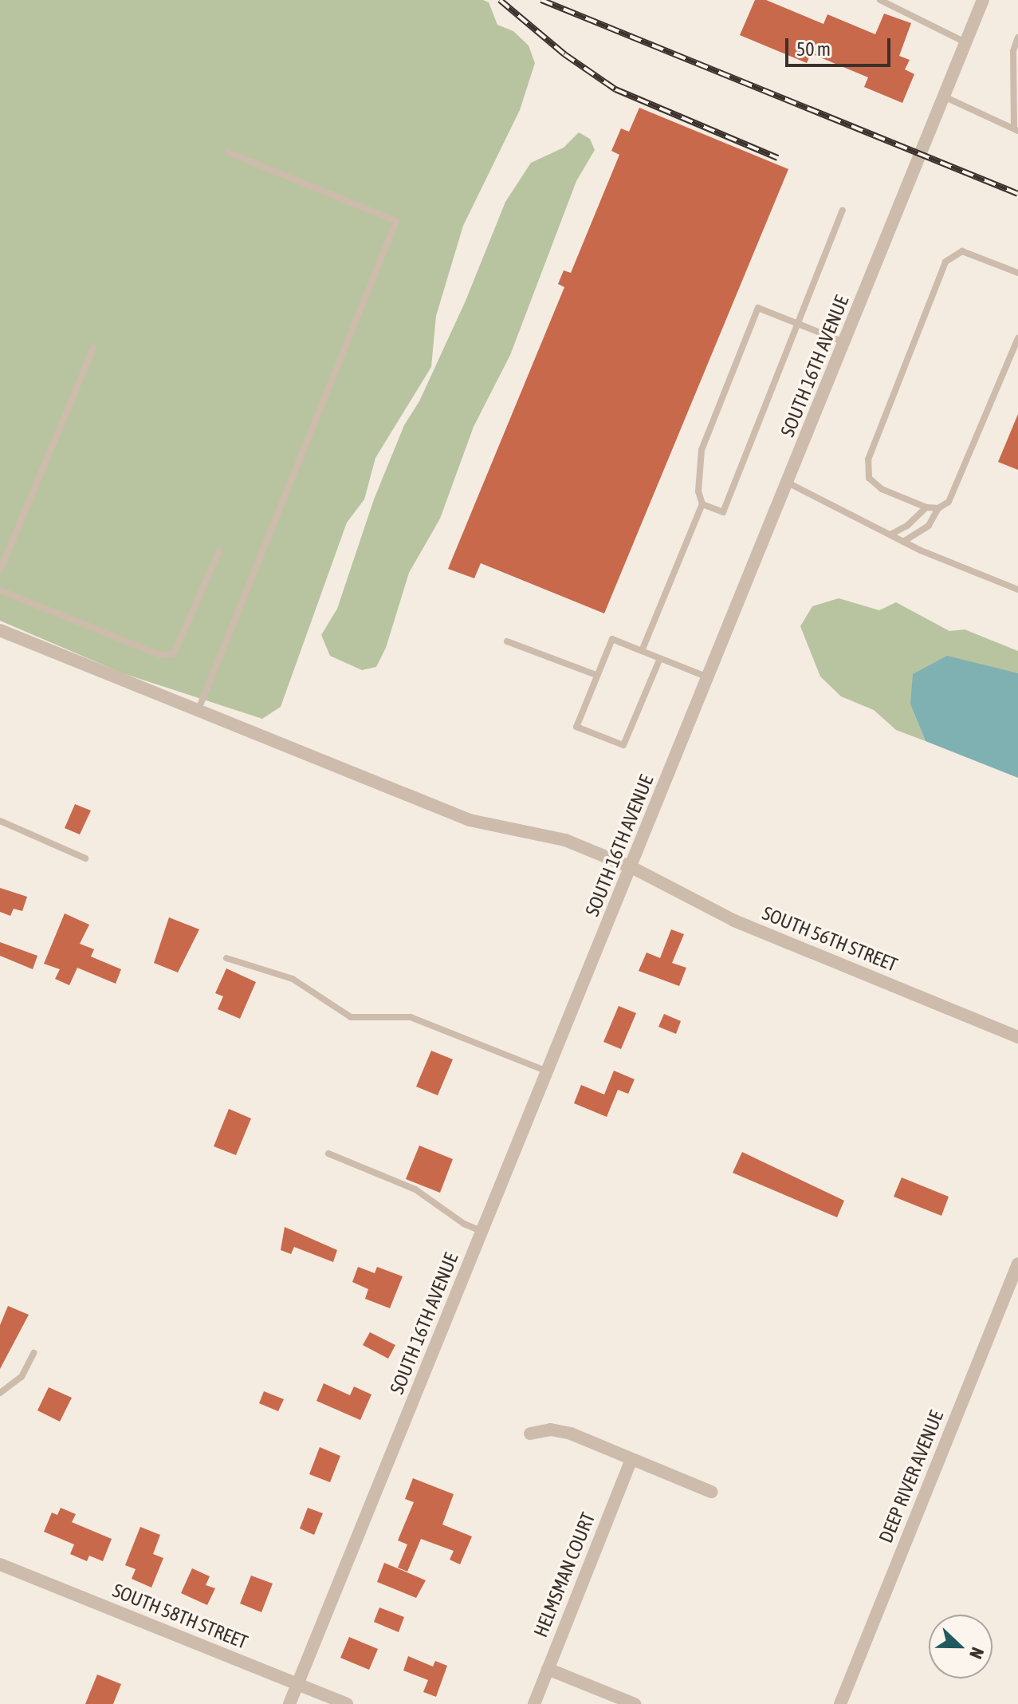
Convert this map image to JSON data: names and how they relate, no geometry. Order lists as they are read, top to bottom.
{
  "streets": {
    "street": [
      "SOUTH 16TH AVENUE",
      "SOUTH 56TH STREET",
      "DEEP RIVER AVENUE",
      "HELMSMAN COURT",
      "SOUTH 58TH STREET"
    ]
  },
  "crossings": [
    ["SOUTH 16TH AVENUE", "SOUTH 56TH STREET"],
    ["SOUTH 16TH AVENUE", "SOUTH 58TH STREET"]
  ],
  "scale_bar": "50 m",
  "north": "right"
}
